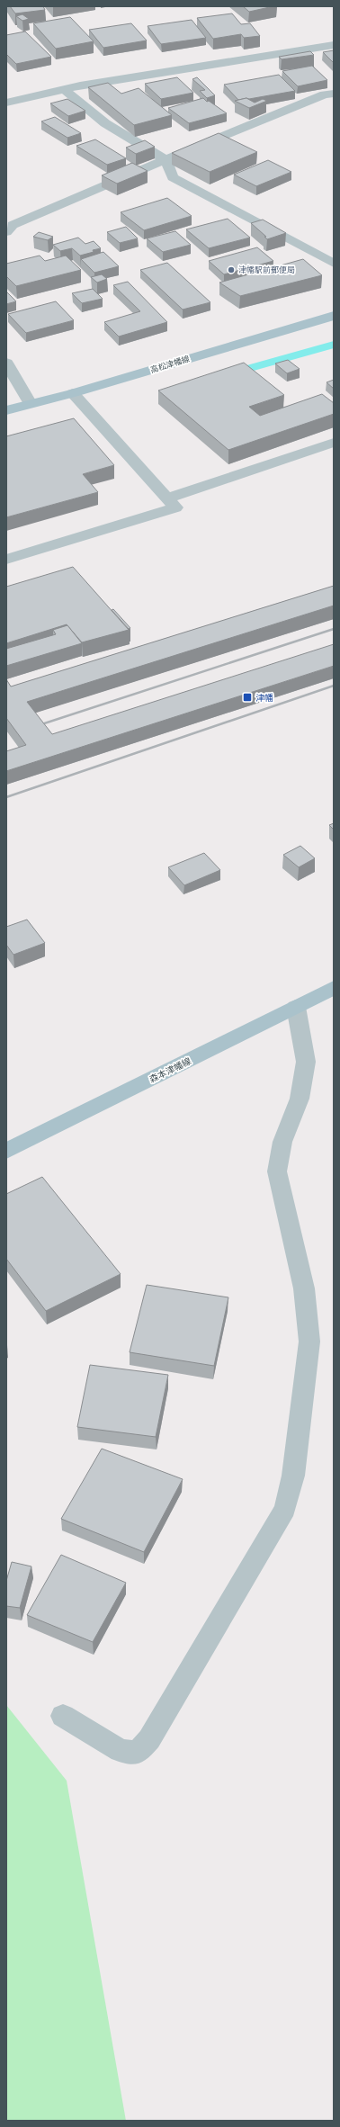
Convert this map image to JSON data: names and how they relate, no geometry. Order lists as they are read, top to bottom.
{
  "streets": {
    "main road": ["高松津幡線", "森本津幡線"]
  },
  "places": {
    "other": ["津幡駅前郵便局"],
    "transit": ["津幡"]
  }
}
